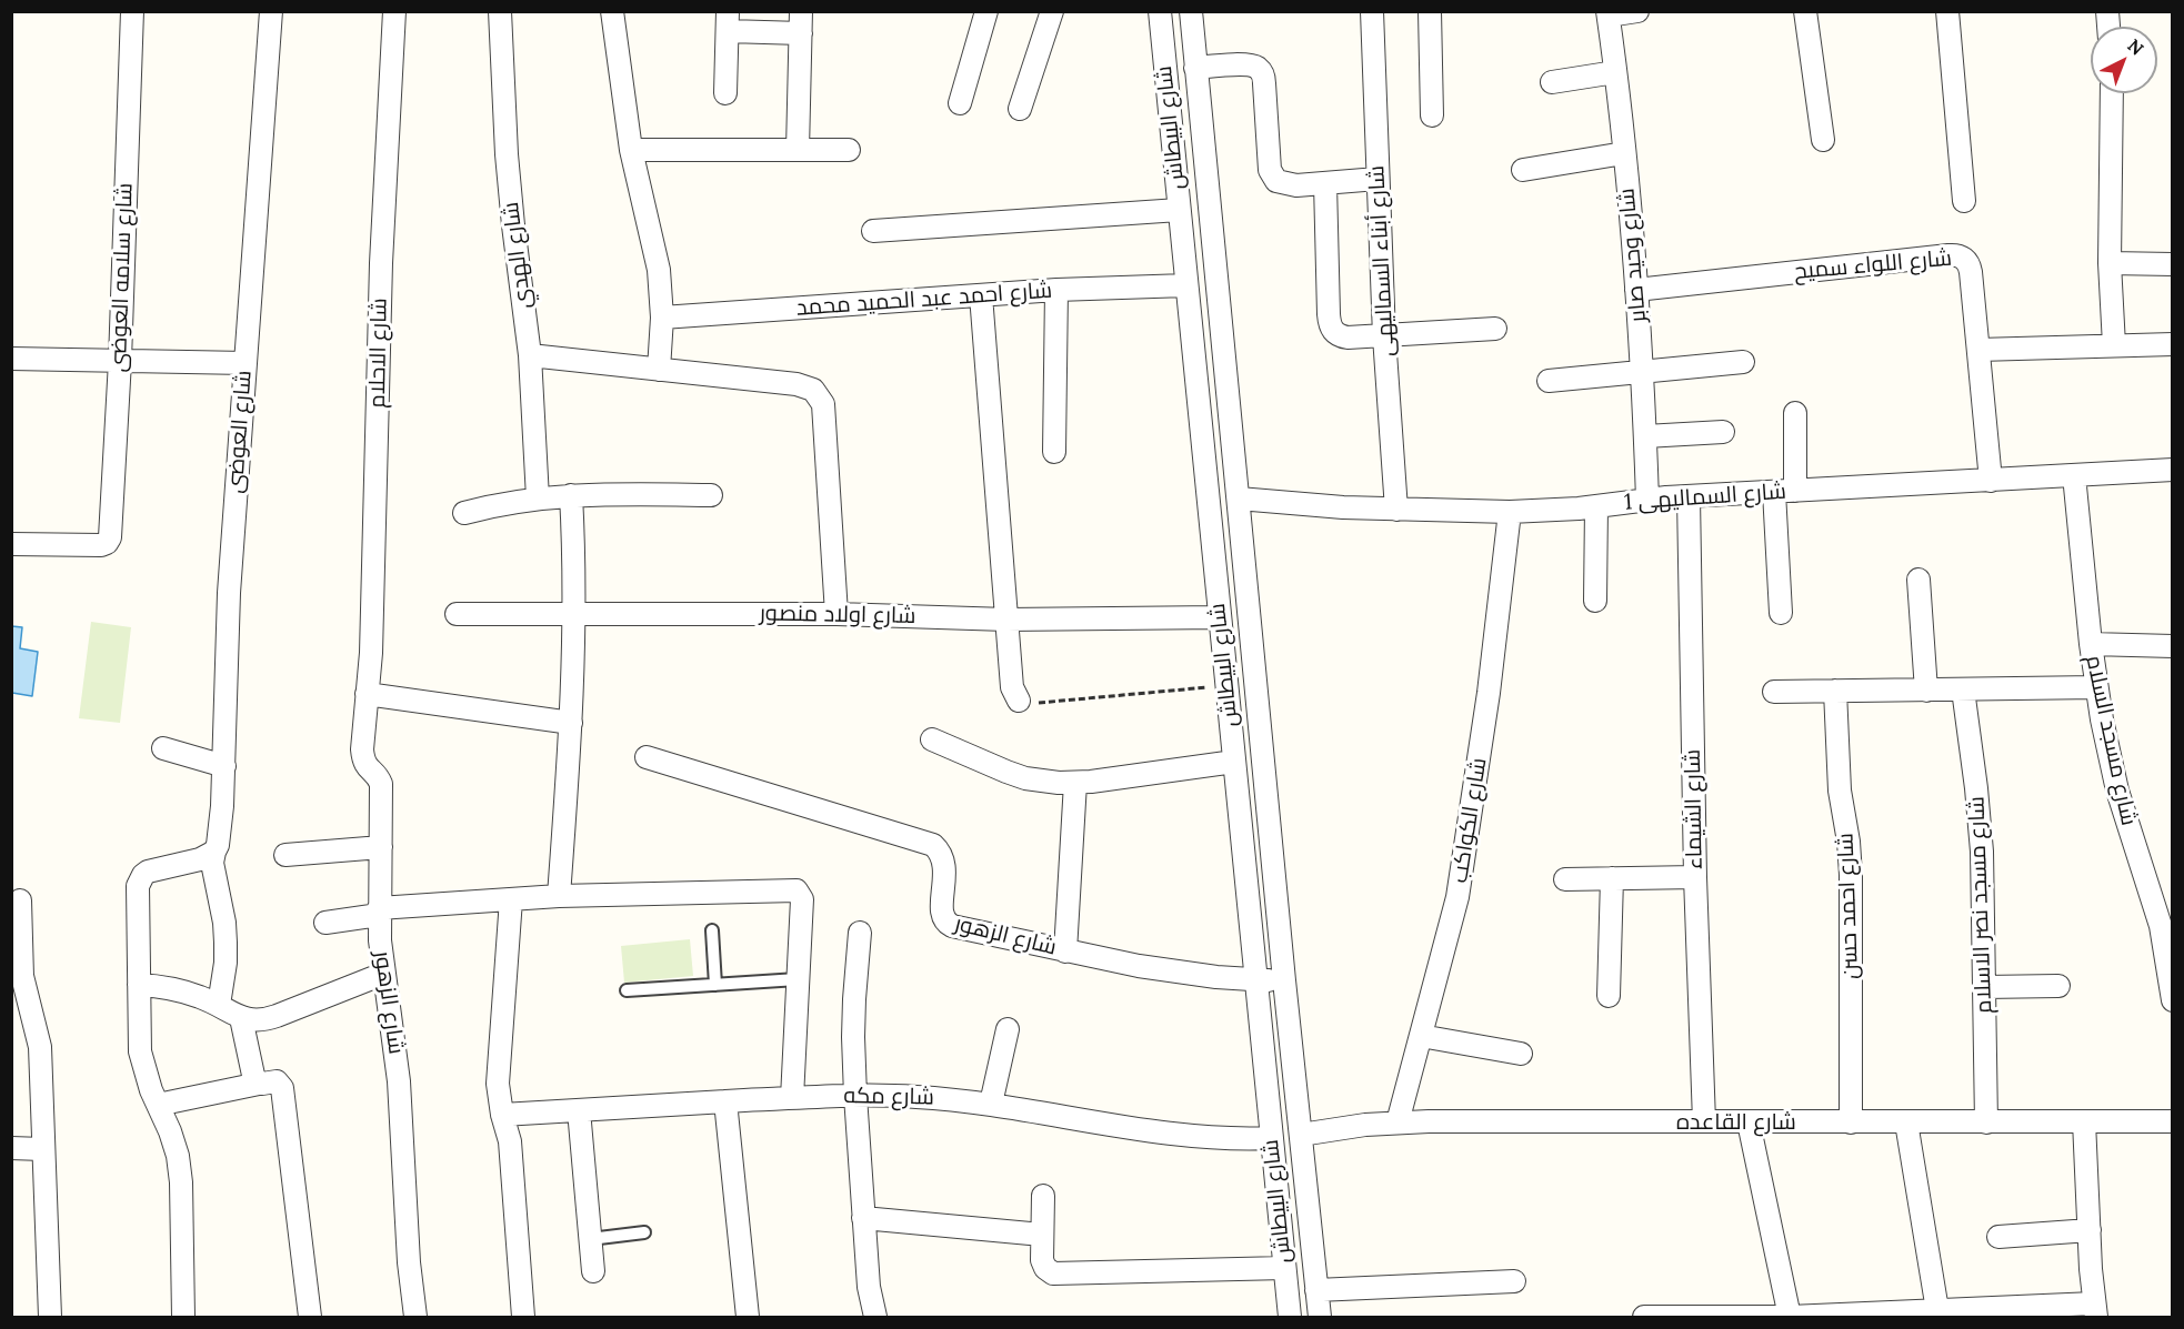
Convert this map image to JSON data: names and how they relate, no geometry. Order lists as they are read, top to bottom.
{
  "streets": {
    "street": [
      "شارع البيطاش",
      "شارع الهدي",
      "شارع وحيد صابر",
      "شارع أبناء السماليهى",
      "شارع اللواء سميح",
      "شارع سلامه العوضى",
      "شارع احمد عبد الحميد محمد",
      "شارع الاحلام",
      "شارع العوضى",
      "شارع السماليهى 1",
      "شارع اولاد منصور",
      "شارع مسجد السلام",
      "شارع الشيماء",
      "شارع الكواكب",
      "شارع مسجد نصر الاسلام",
      "شارع احمد حسن",
      "شارع الزهور",
      "شارع مكه",
      "شارع القاعده"
    ]
  },
  "crossings": [
    ["شارع البيطاش", "شارع احمد عبد الحميد محمد"],
    ["شارع البيطاش", "شارع السماليهى 1"],
    ["شارع البيطاش", "شارع اولاد منصور"],
    ["شارع البيطاش", "شارع الزهور"],
    ["شارع البيطاش", "شارع مكه"],
    ["شارع البيطاش", "شارع القاعده"],
    ["شارع وحيد صابر", "شارع اللواء سميح"],
    ["شارع وحيد صابر", "شارع السماليهى 1"],
    ["شارع أبناء السماليهى", "شارع السماليهى 1"],
    ["شارع اللواء سميح", "شارع السماليهى 1"],
    ["شارع الاحلام", "شارع الزهور"],
    ["شارع السماليهى 1", "شارع مسجد السلام"],
    ["شارع السماليهى 1", "شارع الشيماء"],
    ["شارع السماليهى 1", "شارع الكواكب"],
    ["شارع الشيماء", "شارع القاعده"],
    ["شارع الكواكب", "شارع القاعده"],
    ["شارع مسجد نصر الاسلام", "شارع القاعده"],
    ["شارع احمد حسن", "شارع القاعده"]
  ],
  "north": "top right"
}
